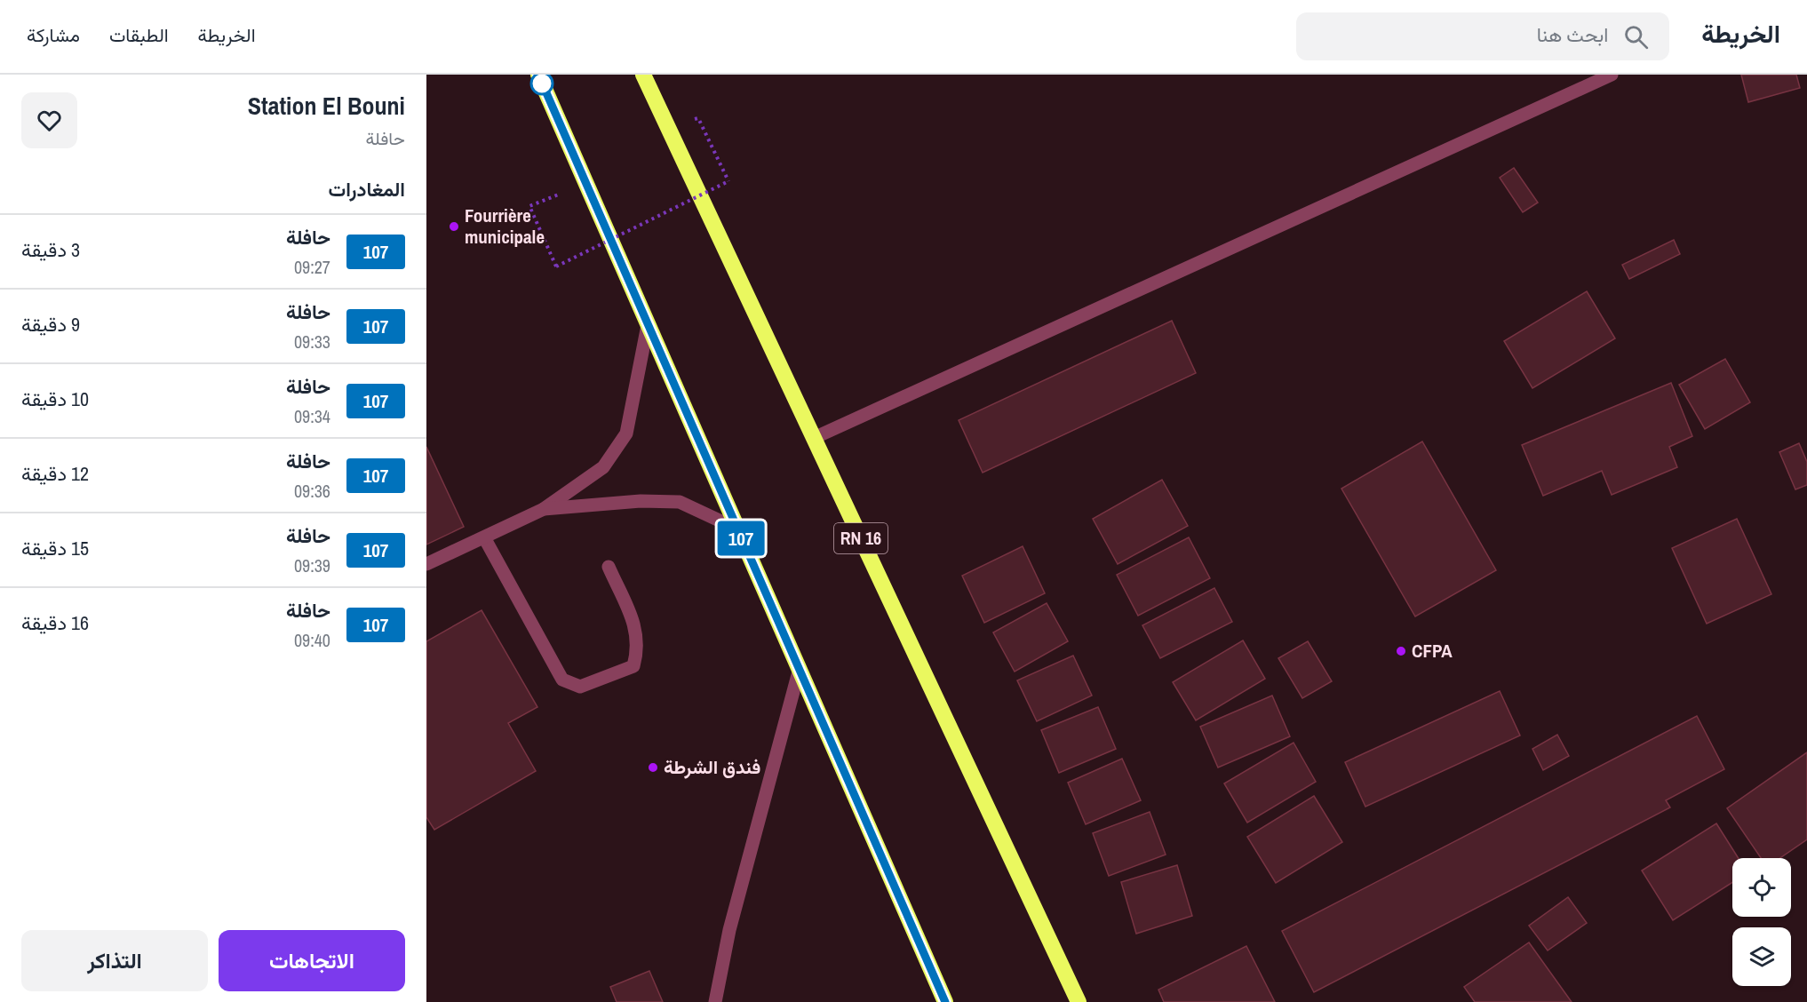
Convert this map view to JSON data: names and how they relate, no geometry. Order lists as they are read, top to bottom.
{
  "streets": {
    "highway": ["RN 16"]
  },
  "places": ["Fourrière municipale", "CFPA", "فندق الشرطة"],
  "lines": ["bus line 107"],
  "page": {
    "header": "الخريطة",
    "search": "ابحث هنا",
    "nav": ["الخريطة", "الطبقات", "مشاركة"],
    "on_map": "107",
    "heading": [
      ["Station El Bouni", "حافلة"],
      "المغادرات"
    ],
    "list": [
      {
        "mark": "107",
        "name": "حافلة",
        "note": "09:27",
        "value": "3 دقيقة"
      },
      {
        "mark": "107",
        "name": "حافلة",
        "note": "09:33",
        "value": "9 دقيقة"
      },
      {
        "mark": "107",
        "name": "حافلة",
        "note": "09:34",
        "value": "10 دقيقة"
      },
      {
        "mark": "107",
        "name": "حافلة",
        "note": "09:36",
        "value": "12 دقيقة"
      },
      {
        "mark": "107",
        "name": "حافلة",
        "note": "09:39",
        "value": "15 دقيقة"
      },
      {
        "mark": "107",
        "name": "حافلة",
        "note": "09:40",
        "value": "16 دقيقة"
      }
    ],
    "buttons": ["الاتجاهات", "التذاكر"]
  }
}
